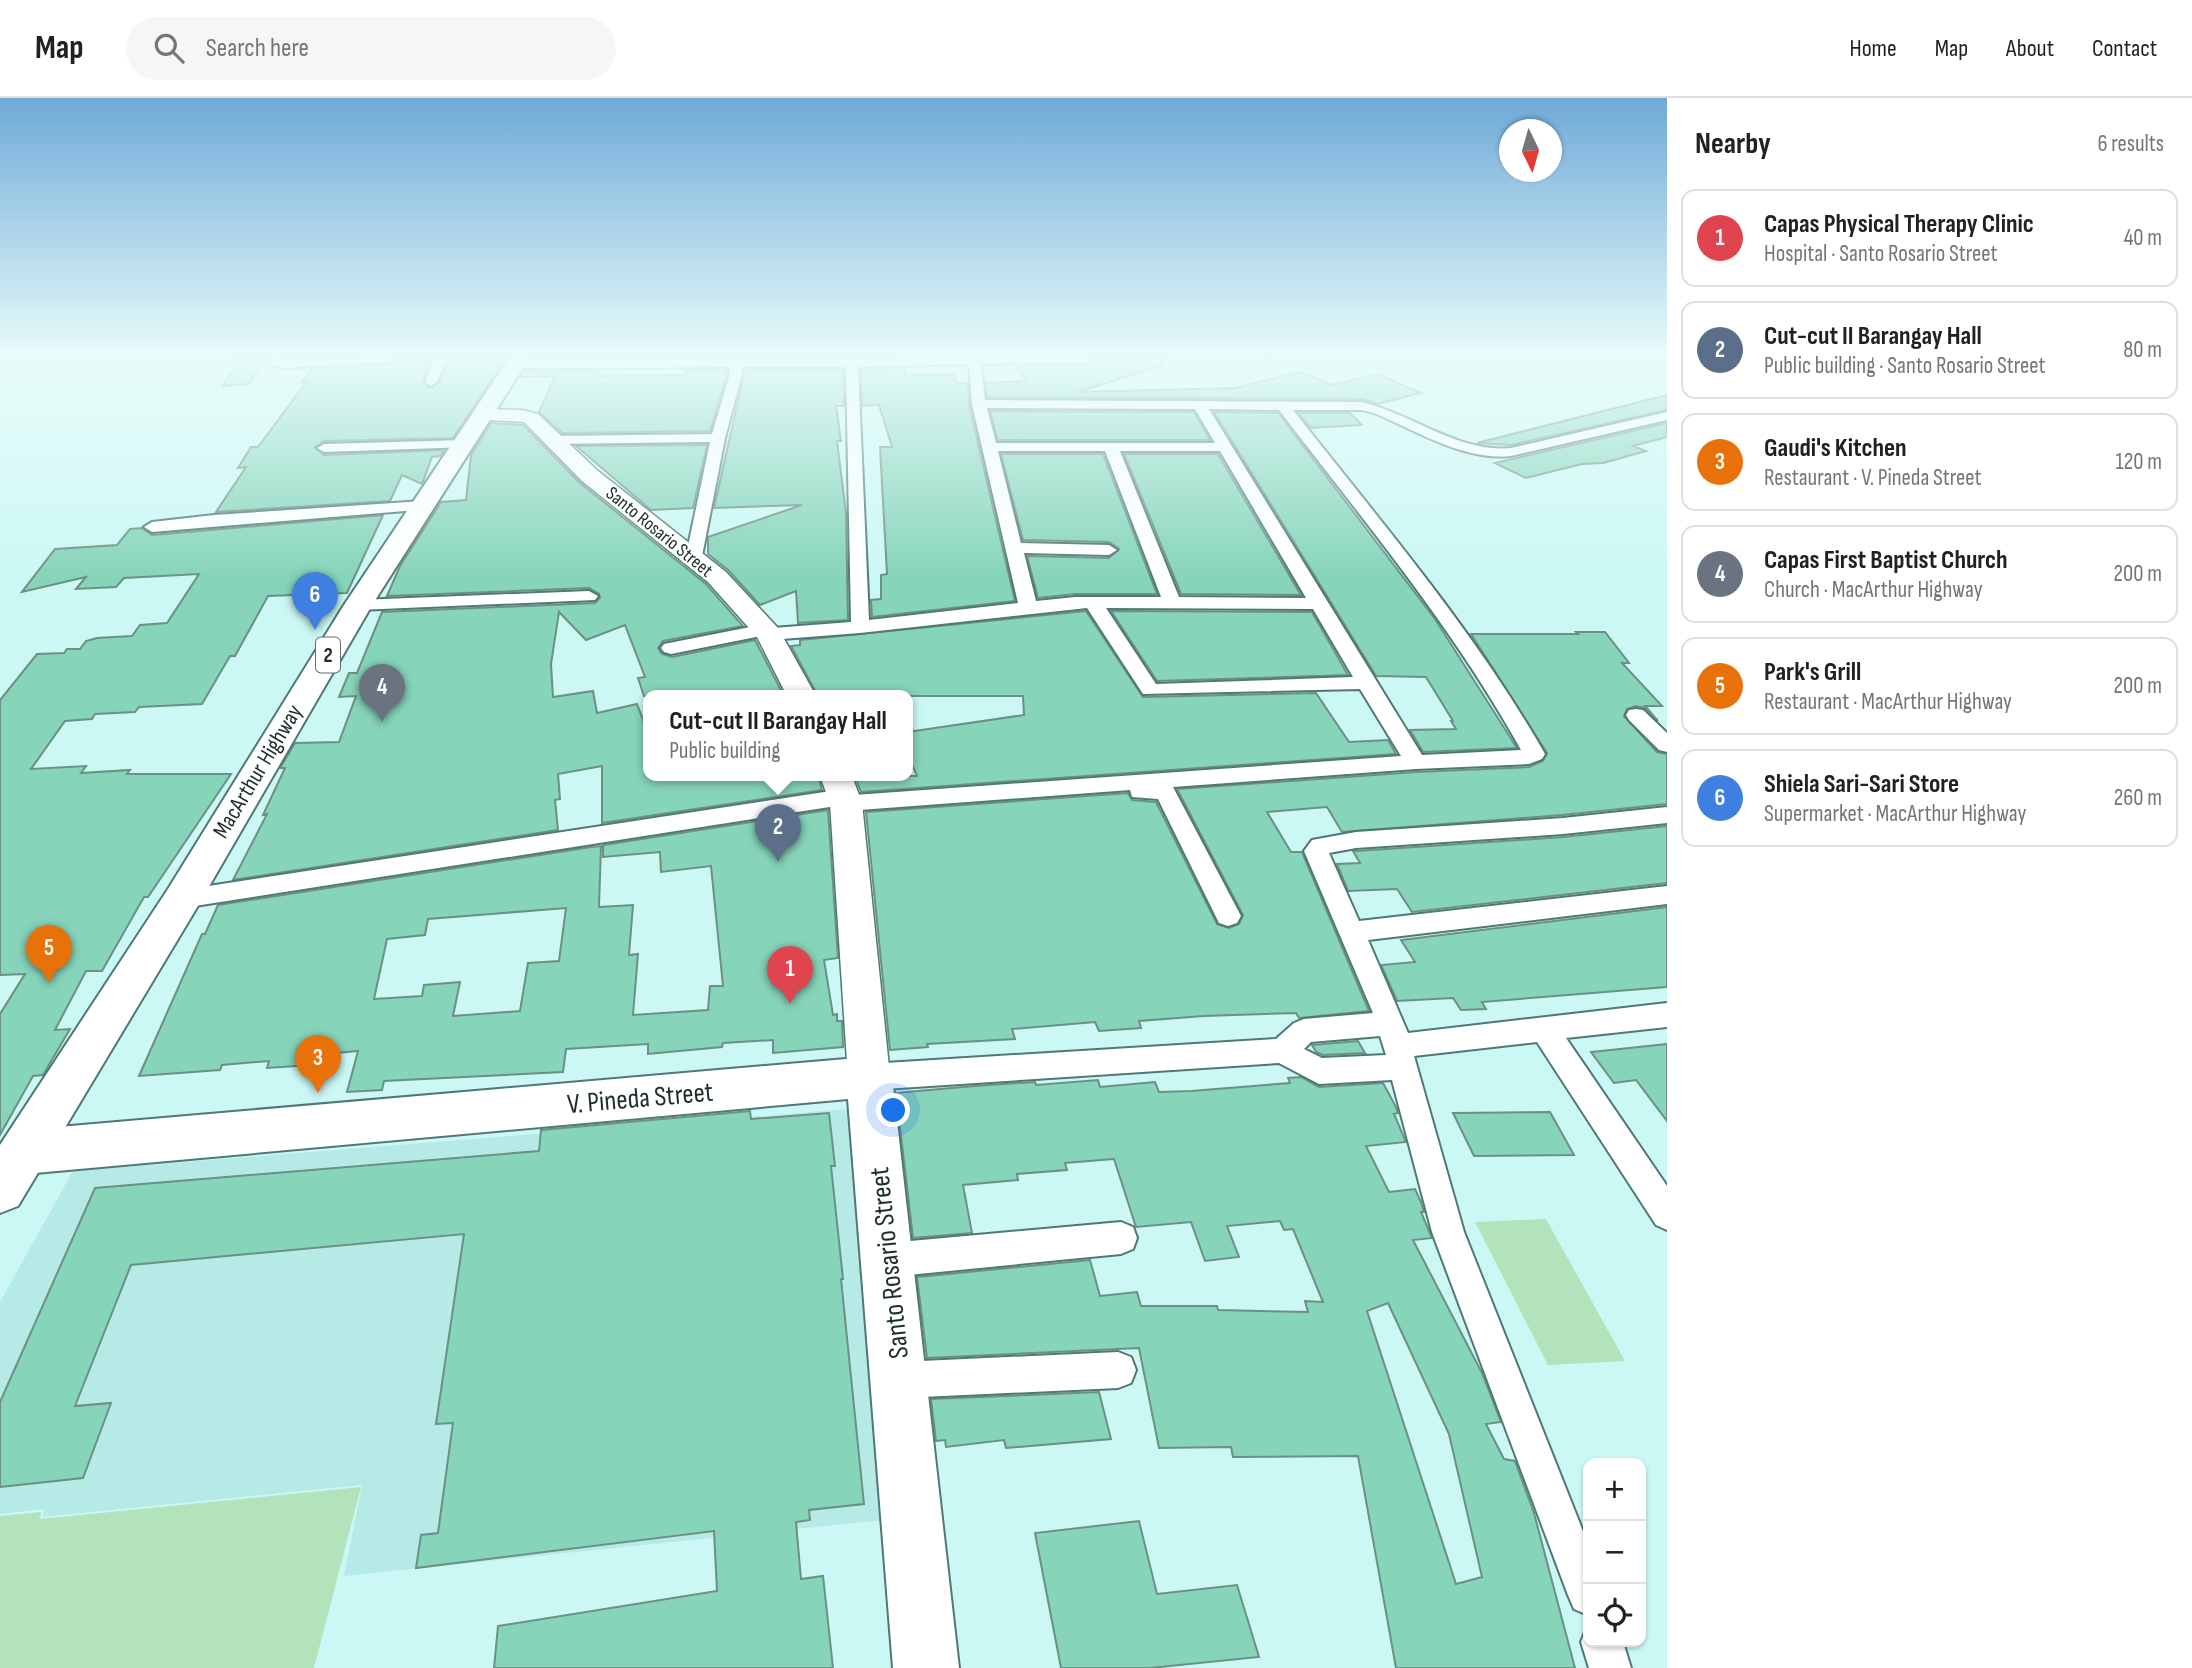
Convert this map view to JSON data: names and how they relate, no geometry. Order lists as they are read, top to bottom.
{
  "streets": {
    "main road": [
      "Santo Rosario Street",
      "2",
      "MacArthur Highway",
      "V. Pineda Street"
    ]
  },
  "crossings": [
    ["Santo Rosario Street", "V. Pineda Street"],
    ["MacArthur Highway", "V. Pineda Street"]
  ],
  "north": "bottom",
  "page": {
    "header": "Map",
    "search": "Search here",
    "nav": [
      "Home",
      "Map",
      "About",
      "Contact"
    ],
    "heading": ["Nearby", "6 results"],
    "list": [
      {
        "mark": "1",
        "name": "Capas Physical Therapy Clinic",
        "note": "Hospital · Santo Rosario Street",
        "value": "40 m"
      },
      {
        "mark": "2",
        "name": "Cut-cut II Barangay Hall",
        "note": "Public building · Santo Rosario Street",
        "value": "80 m"
      },
      {
        "mark": "3",
        "name": "Gaudi's Kitchen",
        "note": "Restaurant · V. Pineda Street",
        "value": "120 m"
      },
      {
        "mark": "4",
        "name": "Capas First Baptist Church",
        "note": "Church · MacArthur Highway",
        "value": "200 m"
      },
      {
        "mark": "5",
        "name": "Park's Grill",
        "note": "Restaurant · MacArthur Highway",
        "value": "200 m"
      },
      {
        "mark": "6",
        "name": "Shiela Sari-Sari Store",
        "note": "Supermarket · MacArthur Highway",
        "value": "260 m"
      }
    ],
    "pins": [
      "6",
      "4",
      "2",
      "5",
      "1",
      "3"
    ],
    "popup": ["Cut-cut II Barangay Hall", "Public building"],
    "map_buttons": ["+", "−"]
  }
}
